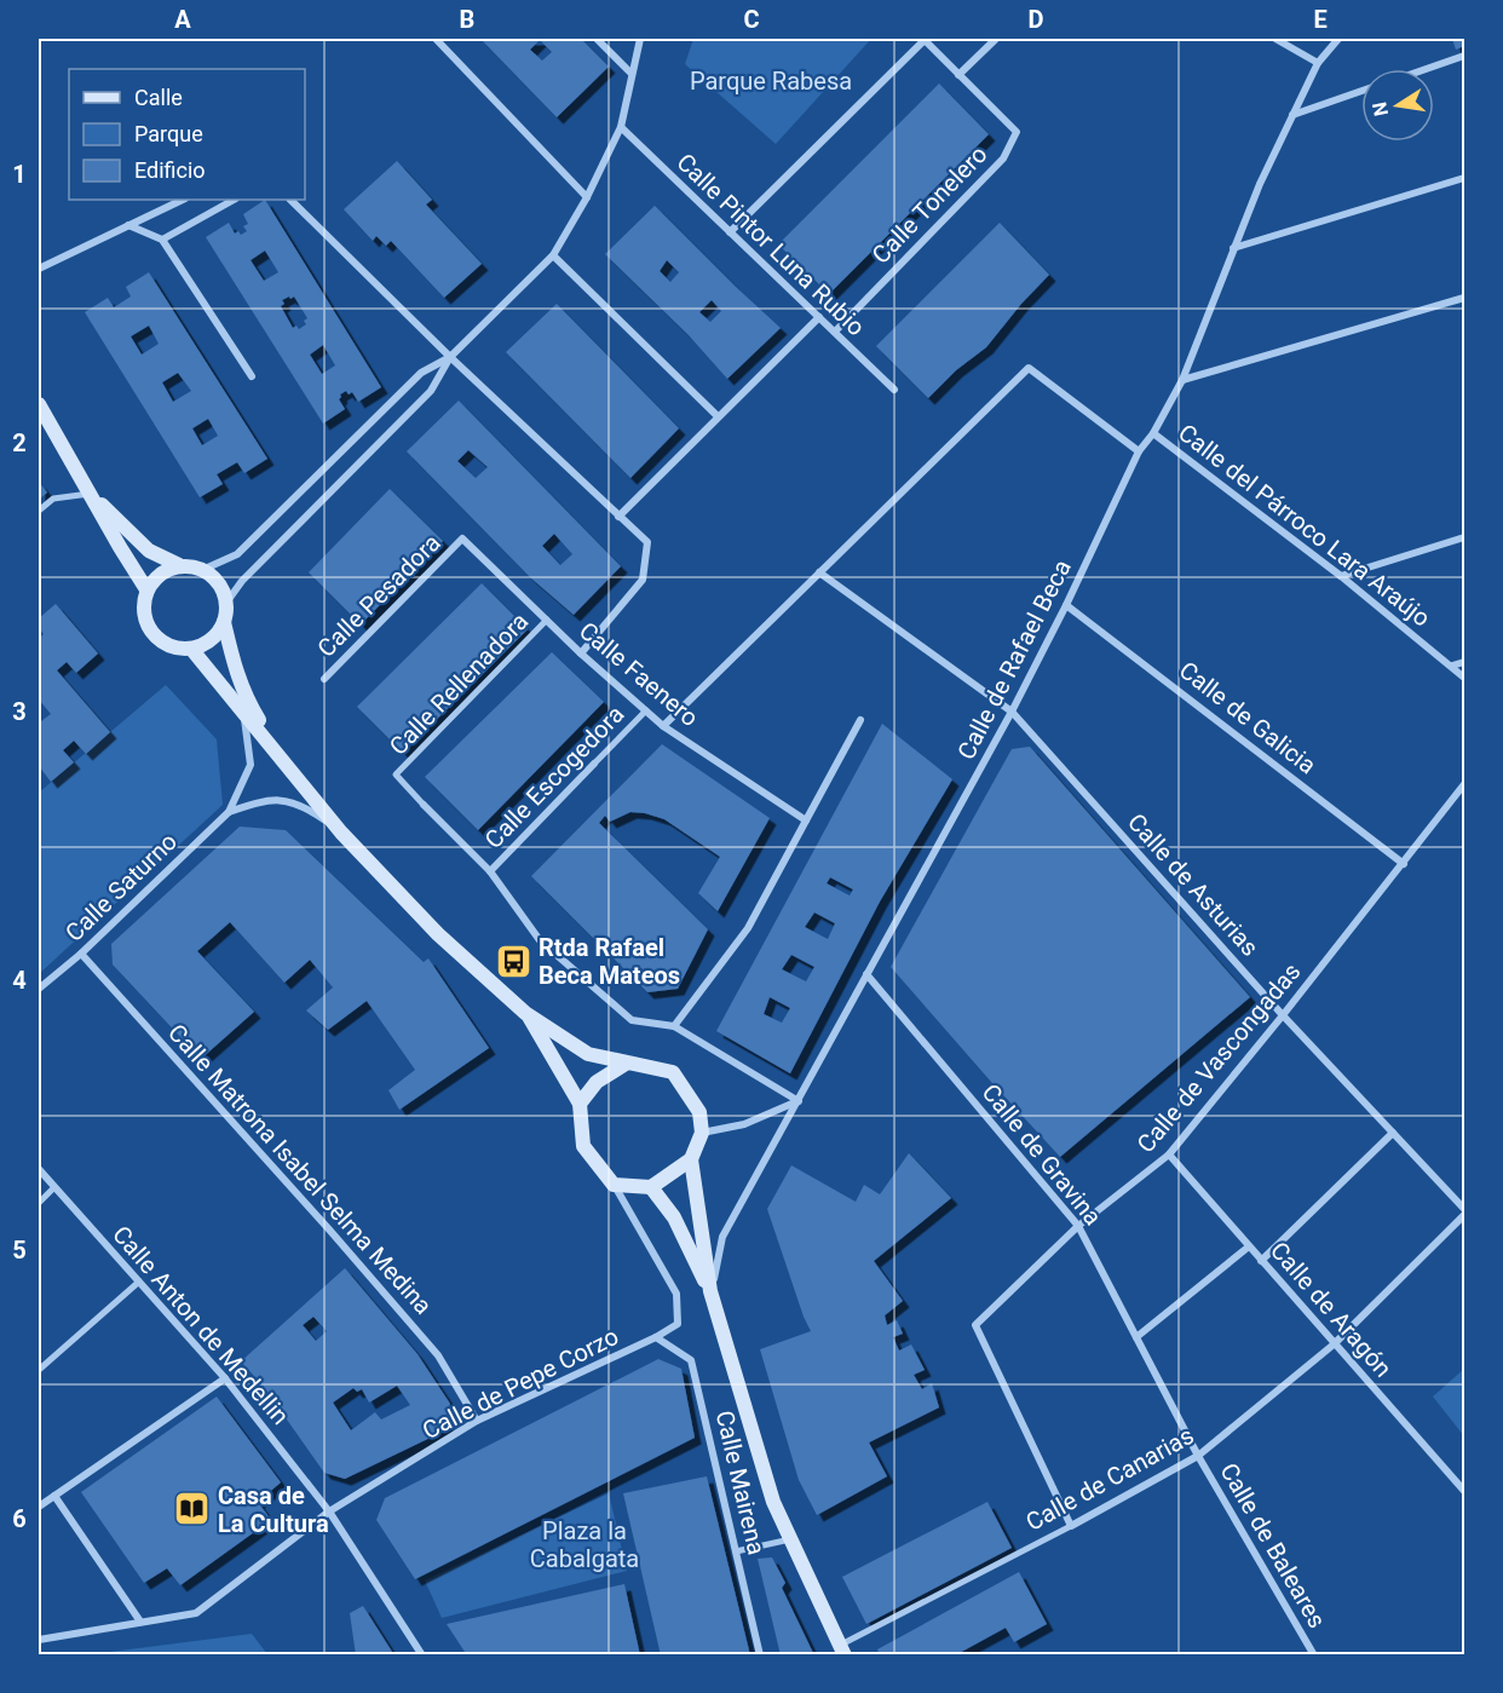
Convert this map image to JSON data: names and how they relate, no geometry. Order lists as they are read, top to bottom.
{
  "streets": {
    "street": [
      "Calle Tonelero",
      "Calle Pintor Luna Rubio",
      "Calle del Párroco Lara Araújo",
      "Calle Pesadora",
      "Calle de Rafael Beca",
      "Calle Faenero",
      "Calle Rellenadora",
      "Calle de Galicia",
      "Calle Escogedora",
      "Calle de Asturias",
      "Calle Saturno",
      "Calle de Vascongadas",
      "Calle de Gravina",
      "Calle Matrona Isabel Selma Medina",
      "Calle de Aragón",
      "Calle Anton de Medellin",
      "Calle de Pepe Corzo",
      "Calle de Canarias",
      "Calle Mairena",
      "Calle de Baleares"
    ]
  },
  "crossings": [
    ["Calle Tonelero", "Calle Pintor Luna Rubio"],
    ["Calle del Párroco Lara Araújo", "Calle de Rafael Beca"],
    ["Calle Pesadora", "Calle Faenero"],
    ["Calle de Rafael Beca", "Calle de Galicia"],
    ["Calle de Rafael Beca", "Calle de Asturias"],
    ["Calle de Rafael Beca", "Calle de Gravina"],
    ["Calle Faenero", "Calle Rellenadora"],
    ["Calle Faenero", "Calle Escogedora"],
    ["Calle de Galicia", "Calle de Vascongadas"],
    ["Calle de Asturias", "Calle de Vascongadas"],
    ["Calle Saturno", "Calle Matrona Isabel Selma Medina"],
    ["Calle de Vascongadas", "Calle de Gravina"],
    ["Calle de Vascongadas", "Calle de Aragón"],
    ["Calle de Vascongadas", "Calle de Canarias"],
    ["Calle de Gravina", "Calle de Canarias"],
    ["Calle de Gravina", "Calle de Baleares"],
    ["Calle Matrona Isabel Selma Medina", "Calle de Pepe Corzo"],
    ["Calle de Aragón", "Calle de Canarias"],
    ["Calle Anton de Medellin", "Calle de Pepe Corzo"],
    ["Calle de Pepe Corzo", "Calle Mairena"],
    ["Calle de Canarias", "Calle de Baleares"]
  ],
  "parks": ["Parque Rabesa", "Plaza la Cabalgata"],
  "places": {
    "bus stop": ["Rtda Rafael Beca Mateos"],
    "library": ["Casa de La Cultura"]
  },
  "legend": ["Calle", "Parque", "Edificio"],
  "north": "left",
  "grid": {
    "columns": [
      "A",
      "B",
      "C",
      "D",
      "E"
    ],
    "rows": [
      "1",
      "2",
      "3",
      "4",
      "5",
      "6"
    ]
  }
}
